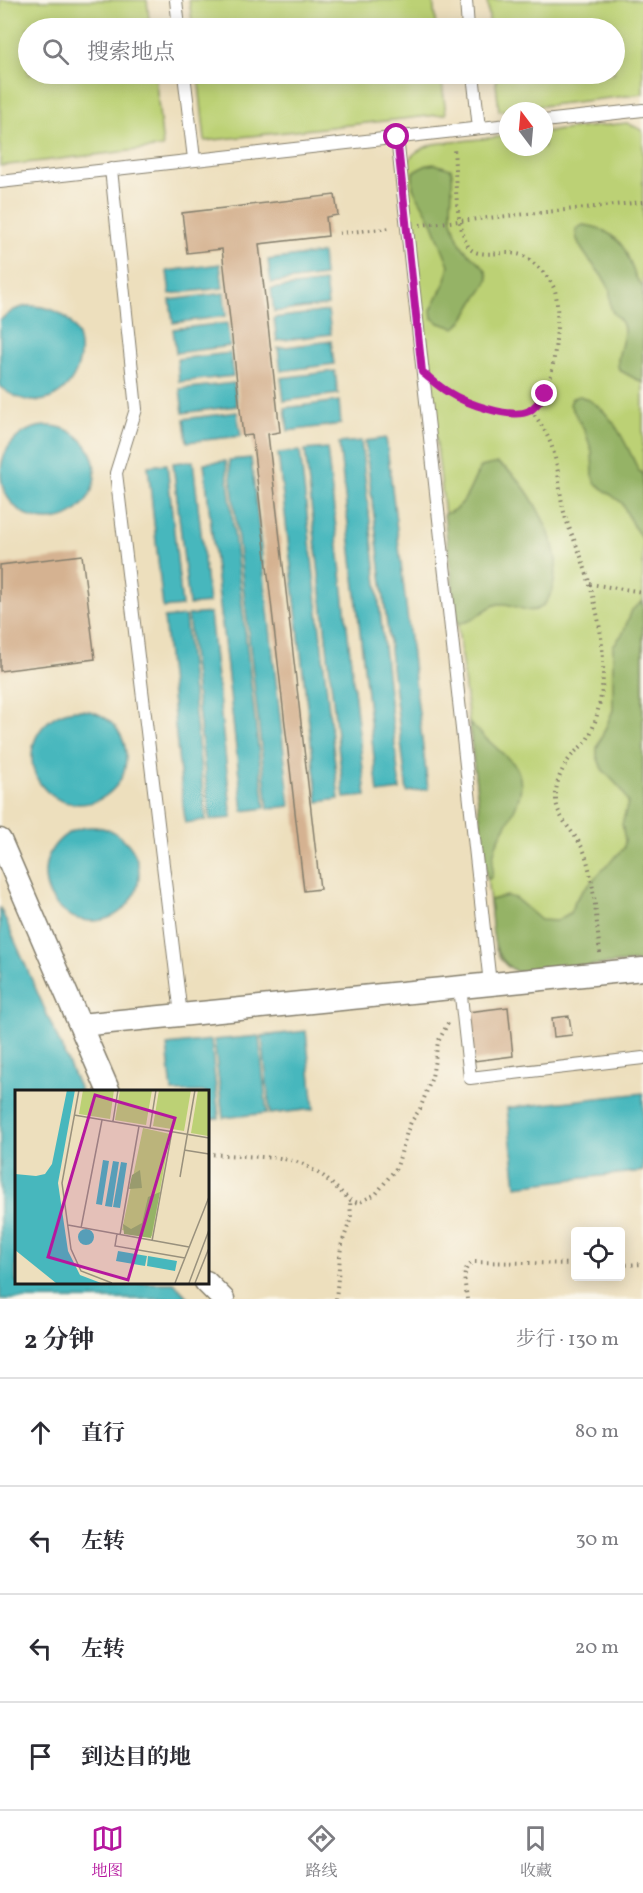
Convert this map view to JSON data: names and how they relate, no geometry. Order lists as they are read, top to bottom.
{
  "north": "top",
  "page": {
    "search": "搜索地点",
    "heading": ["2 分钟", "步行 · 130 m"],
    "list": [
      ["直行", "80 m"],
      ["左转", "30 m"],
      ["左转", "20 m"],
      "到达目的地"
    ],
    "nav": ["地图", "路线", "收藏"]
  }
}
